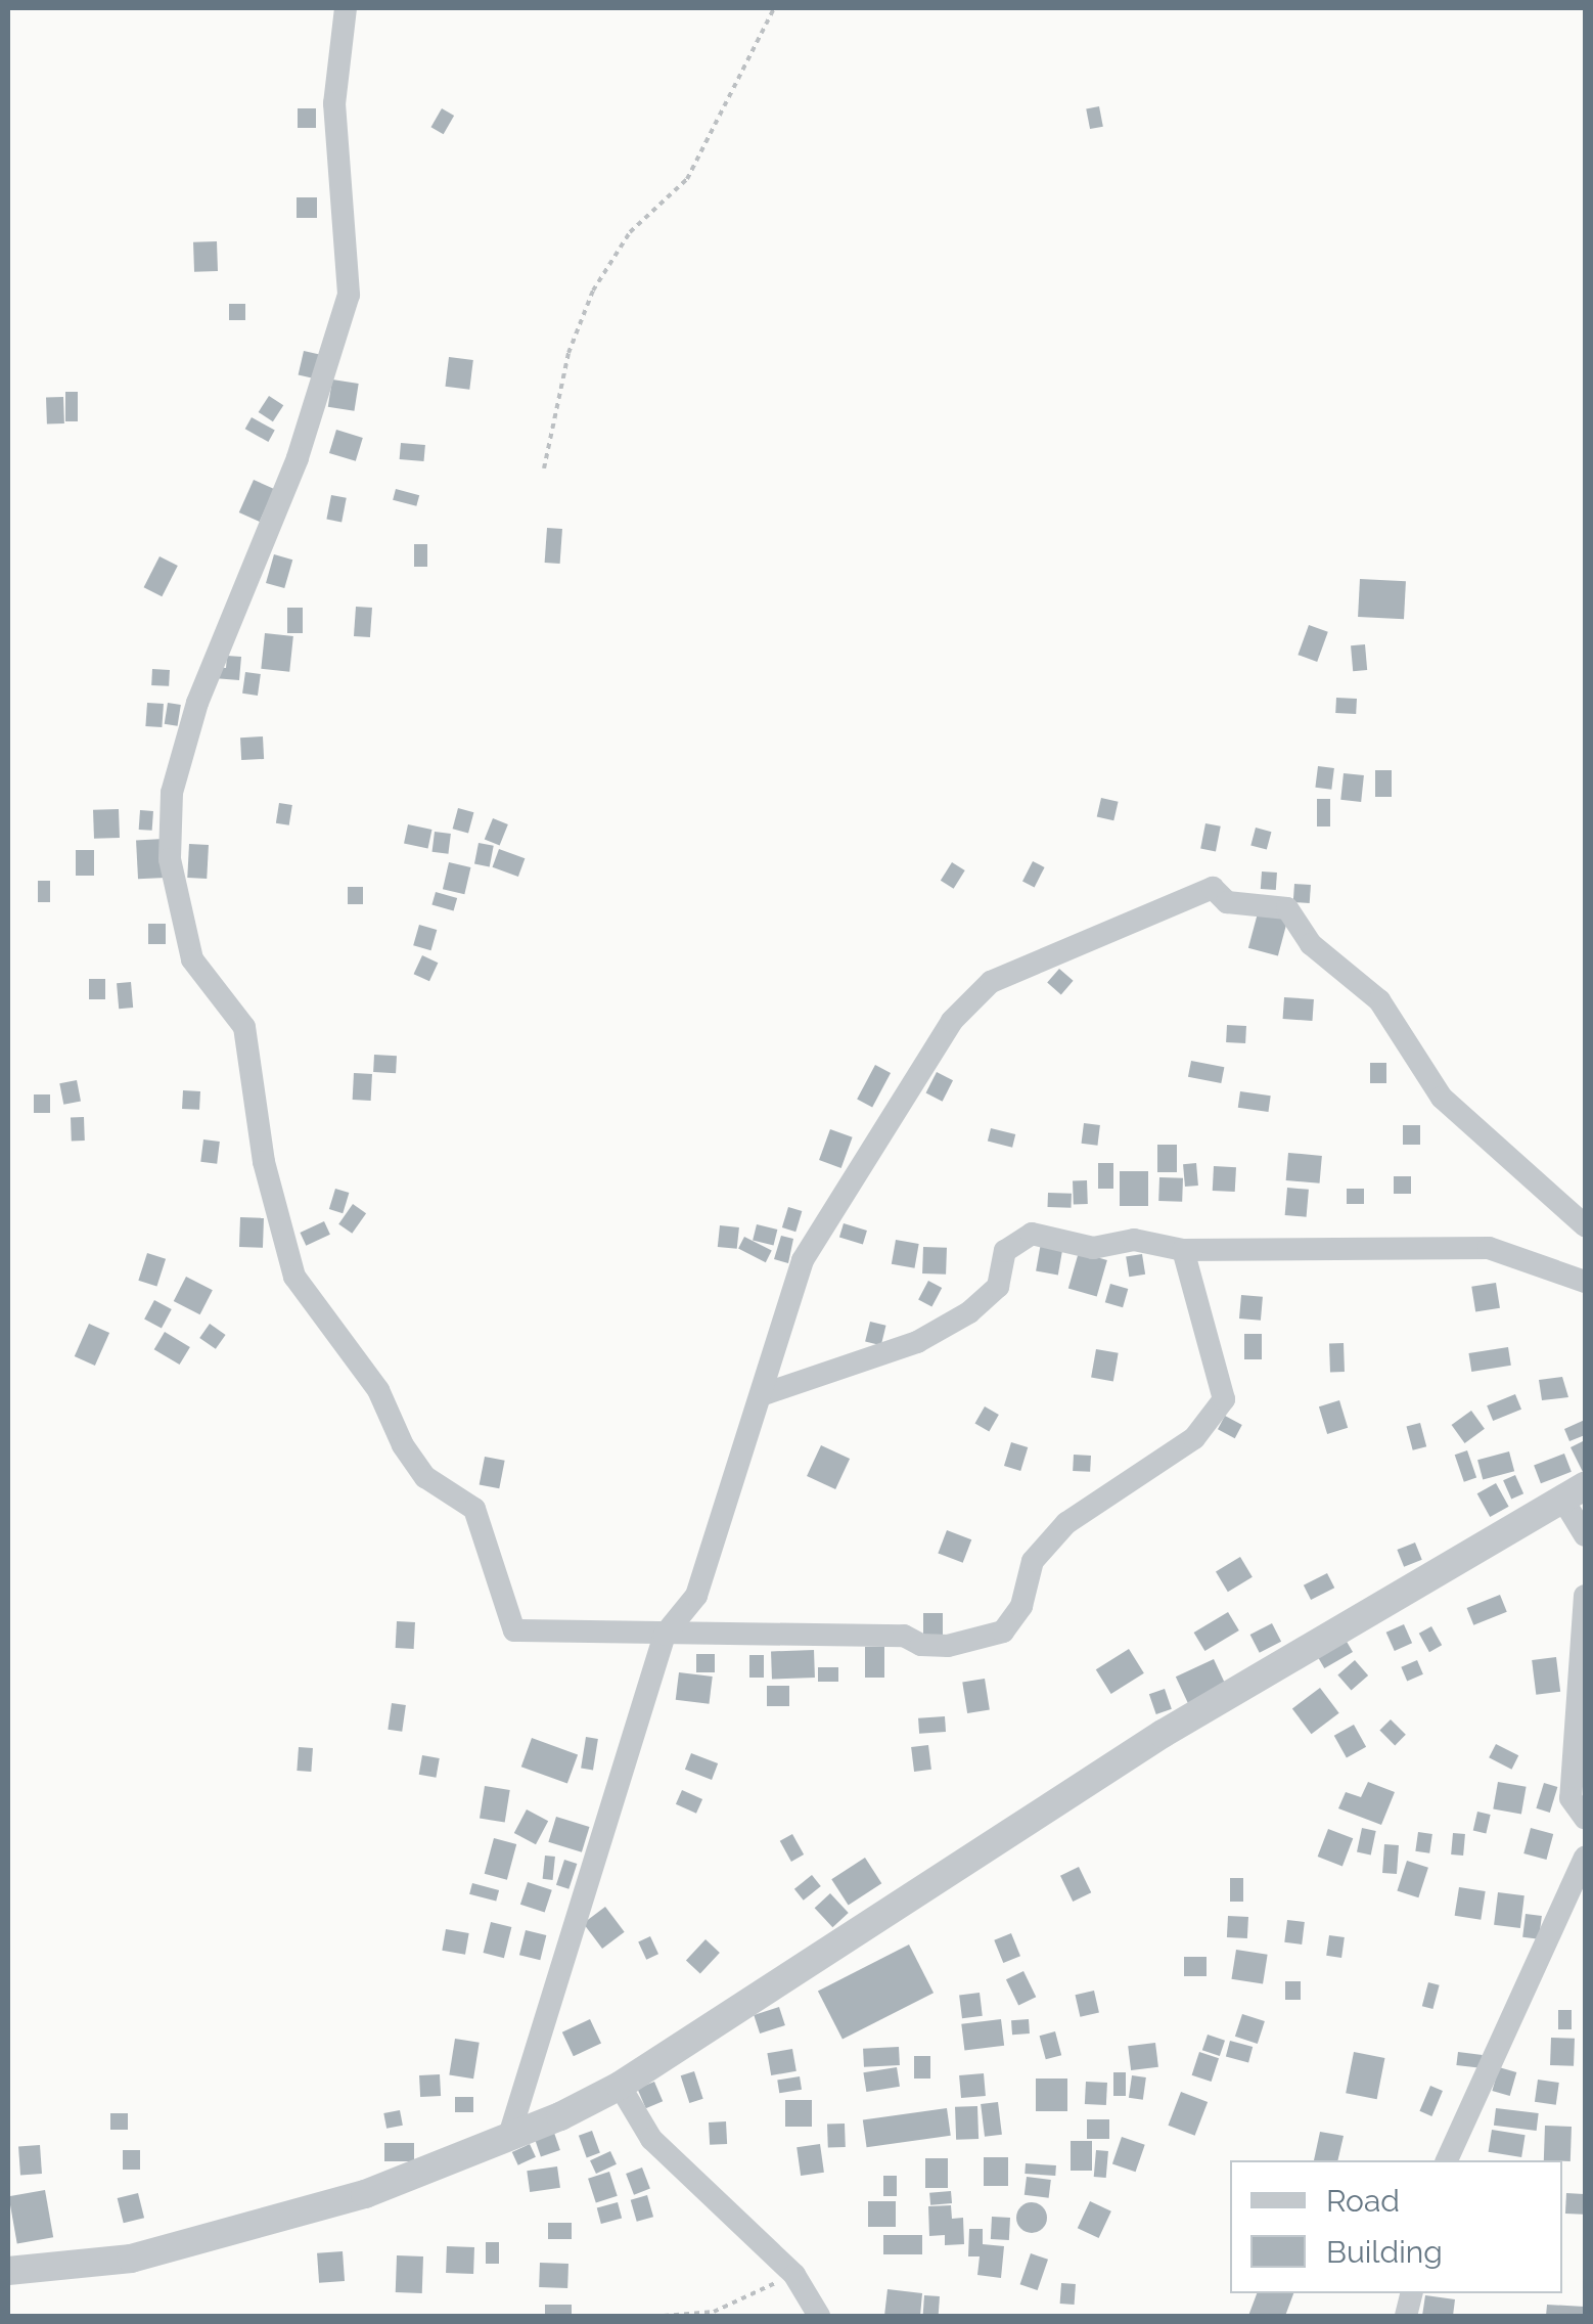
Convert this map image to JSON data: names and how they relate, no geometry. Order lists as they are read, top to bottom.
{
  "legend": ["Road", "Building"]
}
